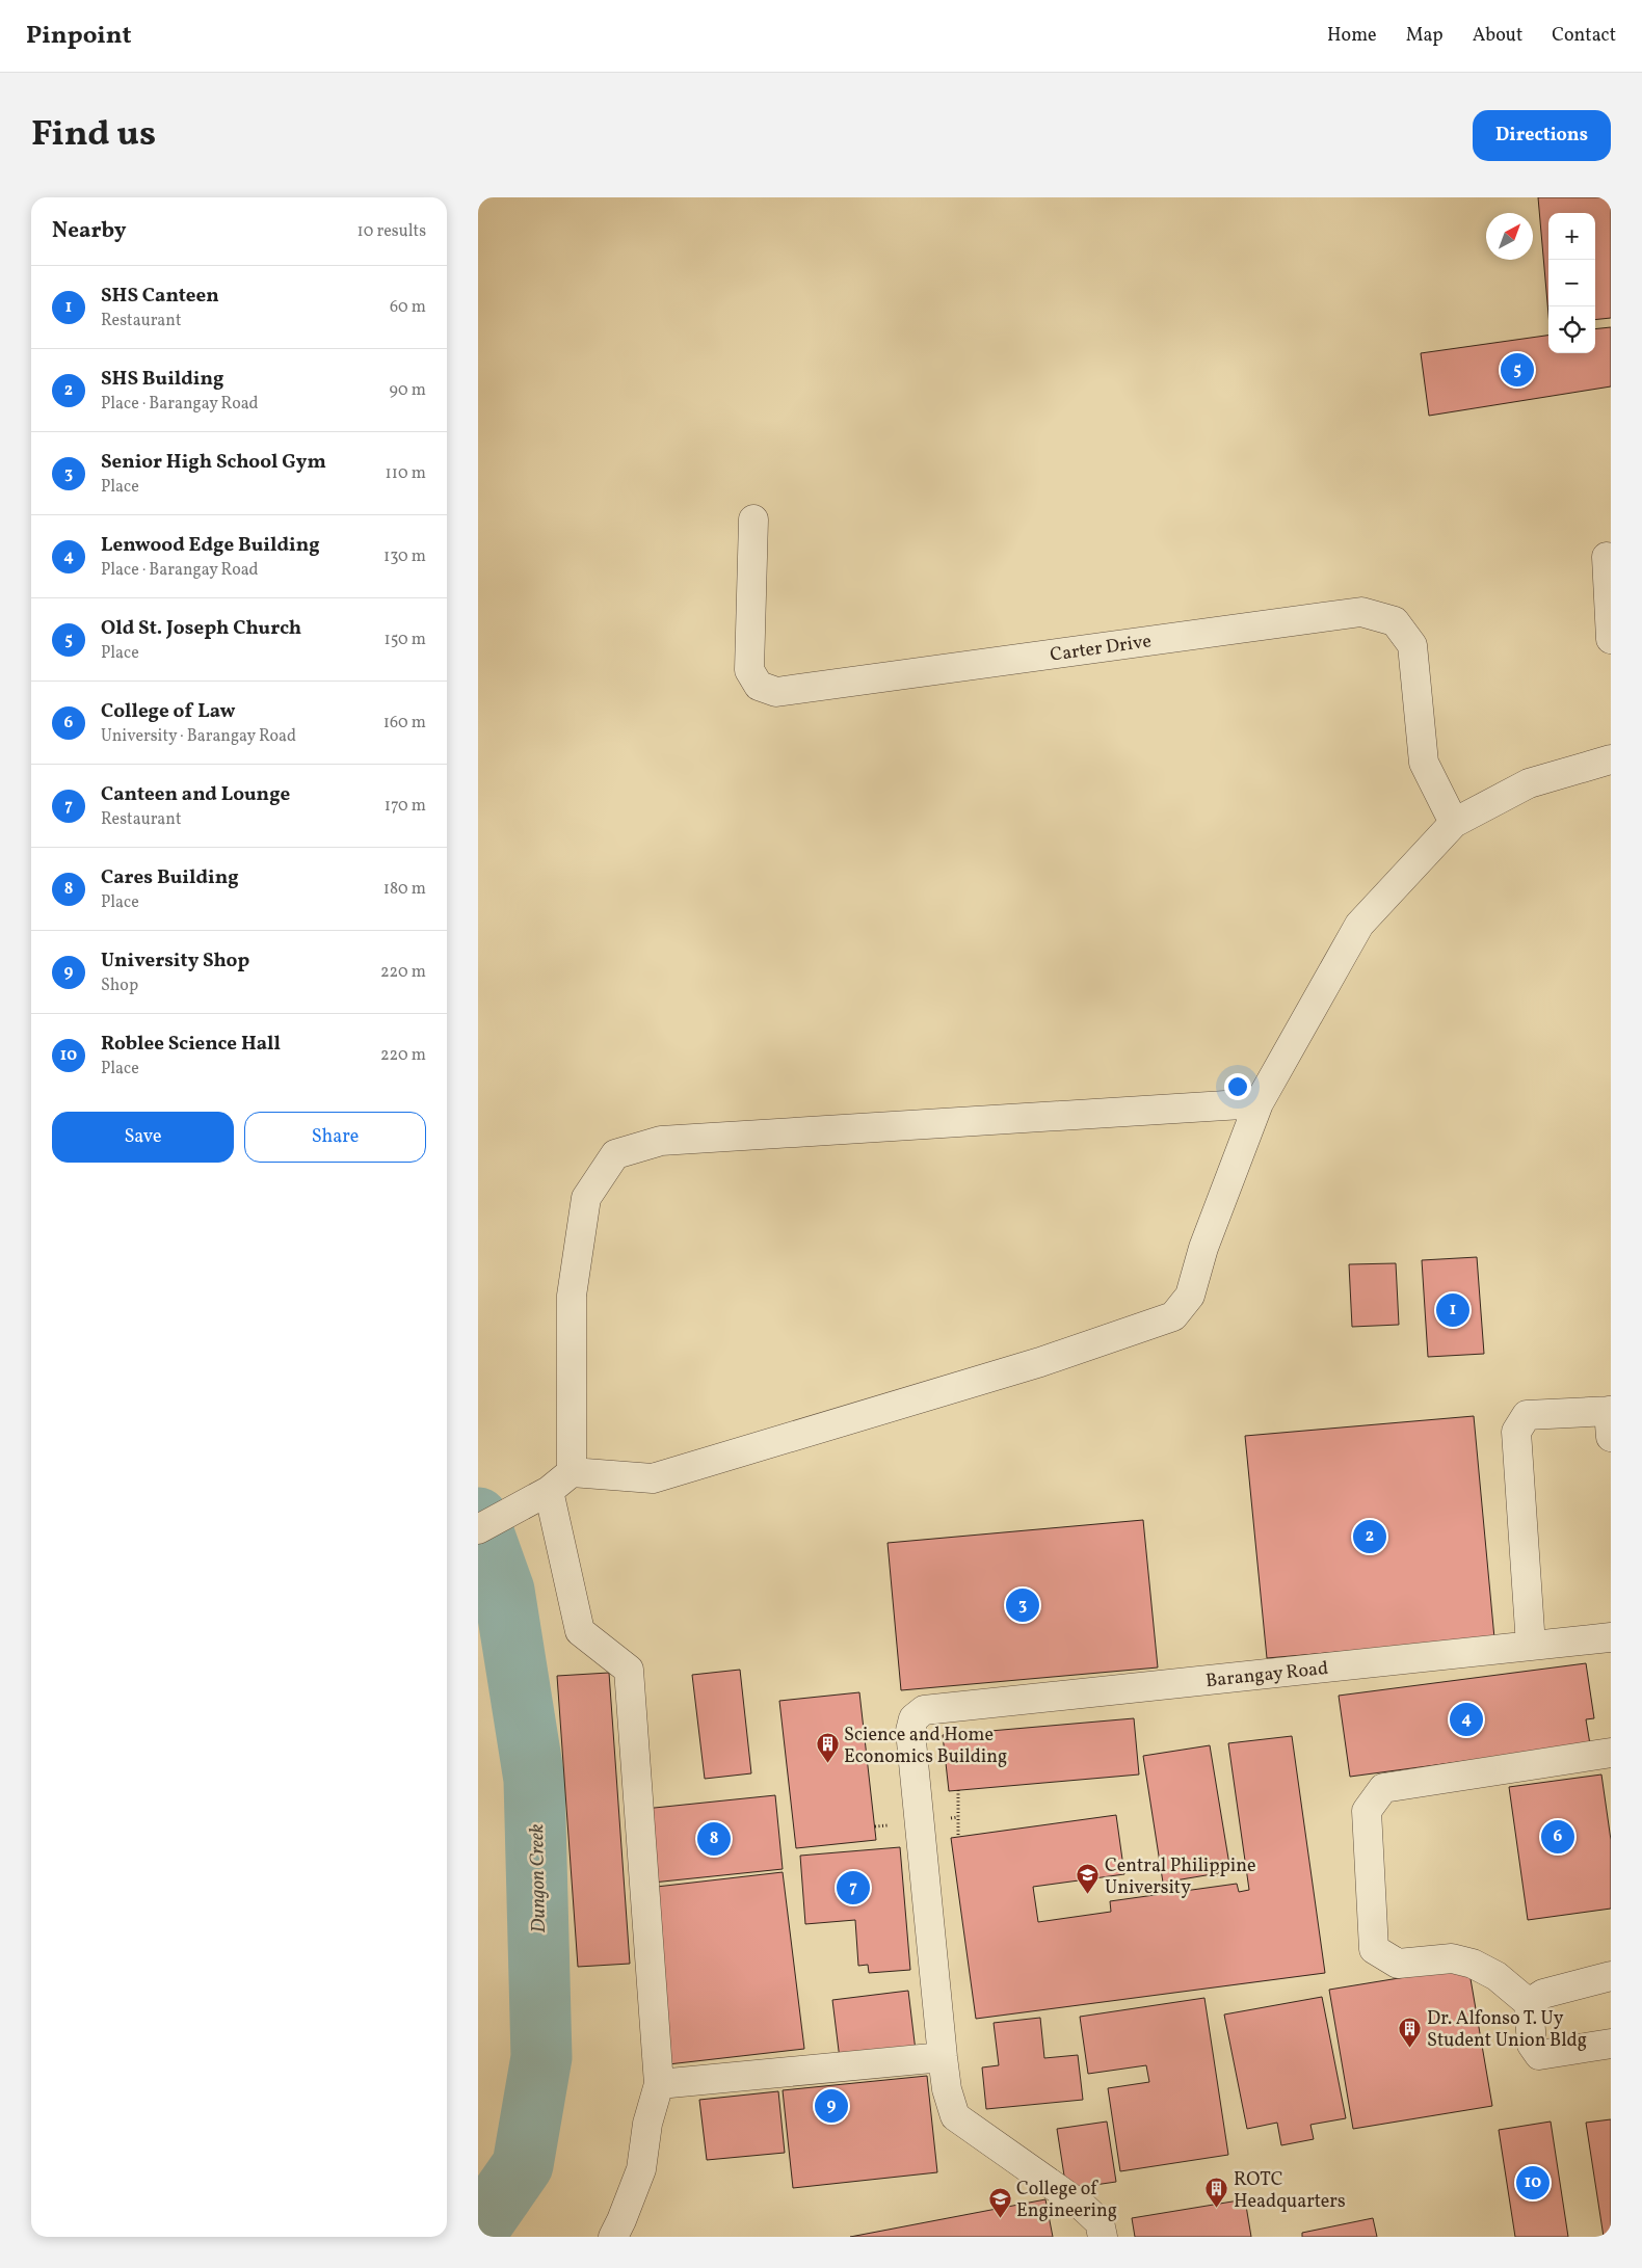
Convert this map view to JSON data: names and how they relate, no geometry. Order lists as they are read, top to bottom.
{
  "streets": {
    "street": ["Carter Drive", "Barangay Road"]
  },
  "water": ["Dungon Creek"],
  "places": {
    "building": ["Science and Home Economics Building", "Dr. Alfonso T. Uy Student Union Bldg", "ROTC Headquarters"],
    "school or university": ["Central Philippine University", "College of Engineering"]
  },
  "north": "top right",
  "page": {
    "header": "Pinpoint",
    "nav": [
      "Home",
      "Map",
      "About",
      "Contact"
    ],
    "title": "Find us",
    "buttons": [
      "Directions",
      ["Save", "Share"]
    ],
    "heading": ["Nearby", "10 results"],
    "map_buttons": ["+", "−"],
    "list": [
      {
        "mark": "1",
        "name": "SHS Canteen",
        "note": "Restaurant",
        "value": "60 m"
      },
      {
        "mark": "2",
        "name": "SHS Building",
        "note": "Place · Barangay Road",
        "value": "90 m"
      },
      {
        "mark": "3",
        "name": "Senior High School Gym",
        "note": "Place",
        "value": "110 m"
      },
      {
        "mark": "4",
        "name": "Lenwood Edge Building",
        "note": "Place · Barangay Road",
        "value": "130 m"
      },
      {
        "mark": "5",
        "name": "Old St. Joseph Church",
        "note": "Place",
        "value": "150 m"
      },
      {
        "mark": "6",
        "name": "College of Law",
        "note": "University · Barangay Road",
        "value": "160 m"
      },
      {
        "mark": "7",
        "name": "Canteen and Lounge",
        "note": "Restaurant",
        "value": "170 m"
      },
      {
        "mark": "8",
        "name": "Cares Building",
        "note": "Place",
        "value": "180 m"
      },
      {
        "mark": "9",
        "name": "University Shop",
        "note": "Shop",
        "value": "220 m"
      },
      {
        "mark": "10",
        "name": "Roblee Science Hall",
        "note": "Place",
        "value": "220 m"
      }
    ],
    "pins": [
      "5",
      "1",
      "2",
      "3",
      "4",
      "6",
      "8",
      "7",
      "9",
      "10"
    ]
  }
}
